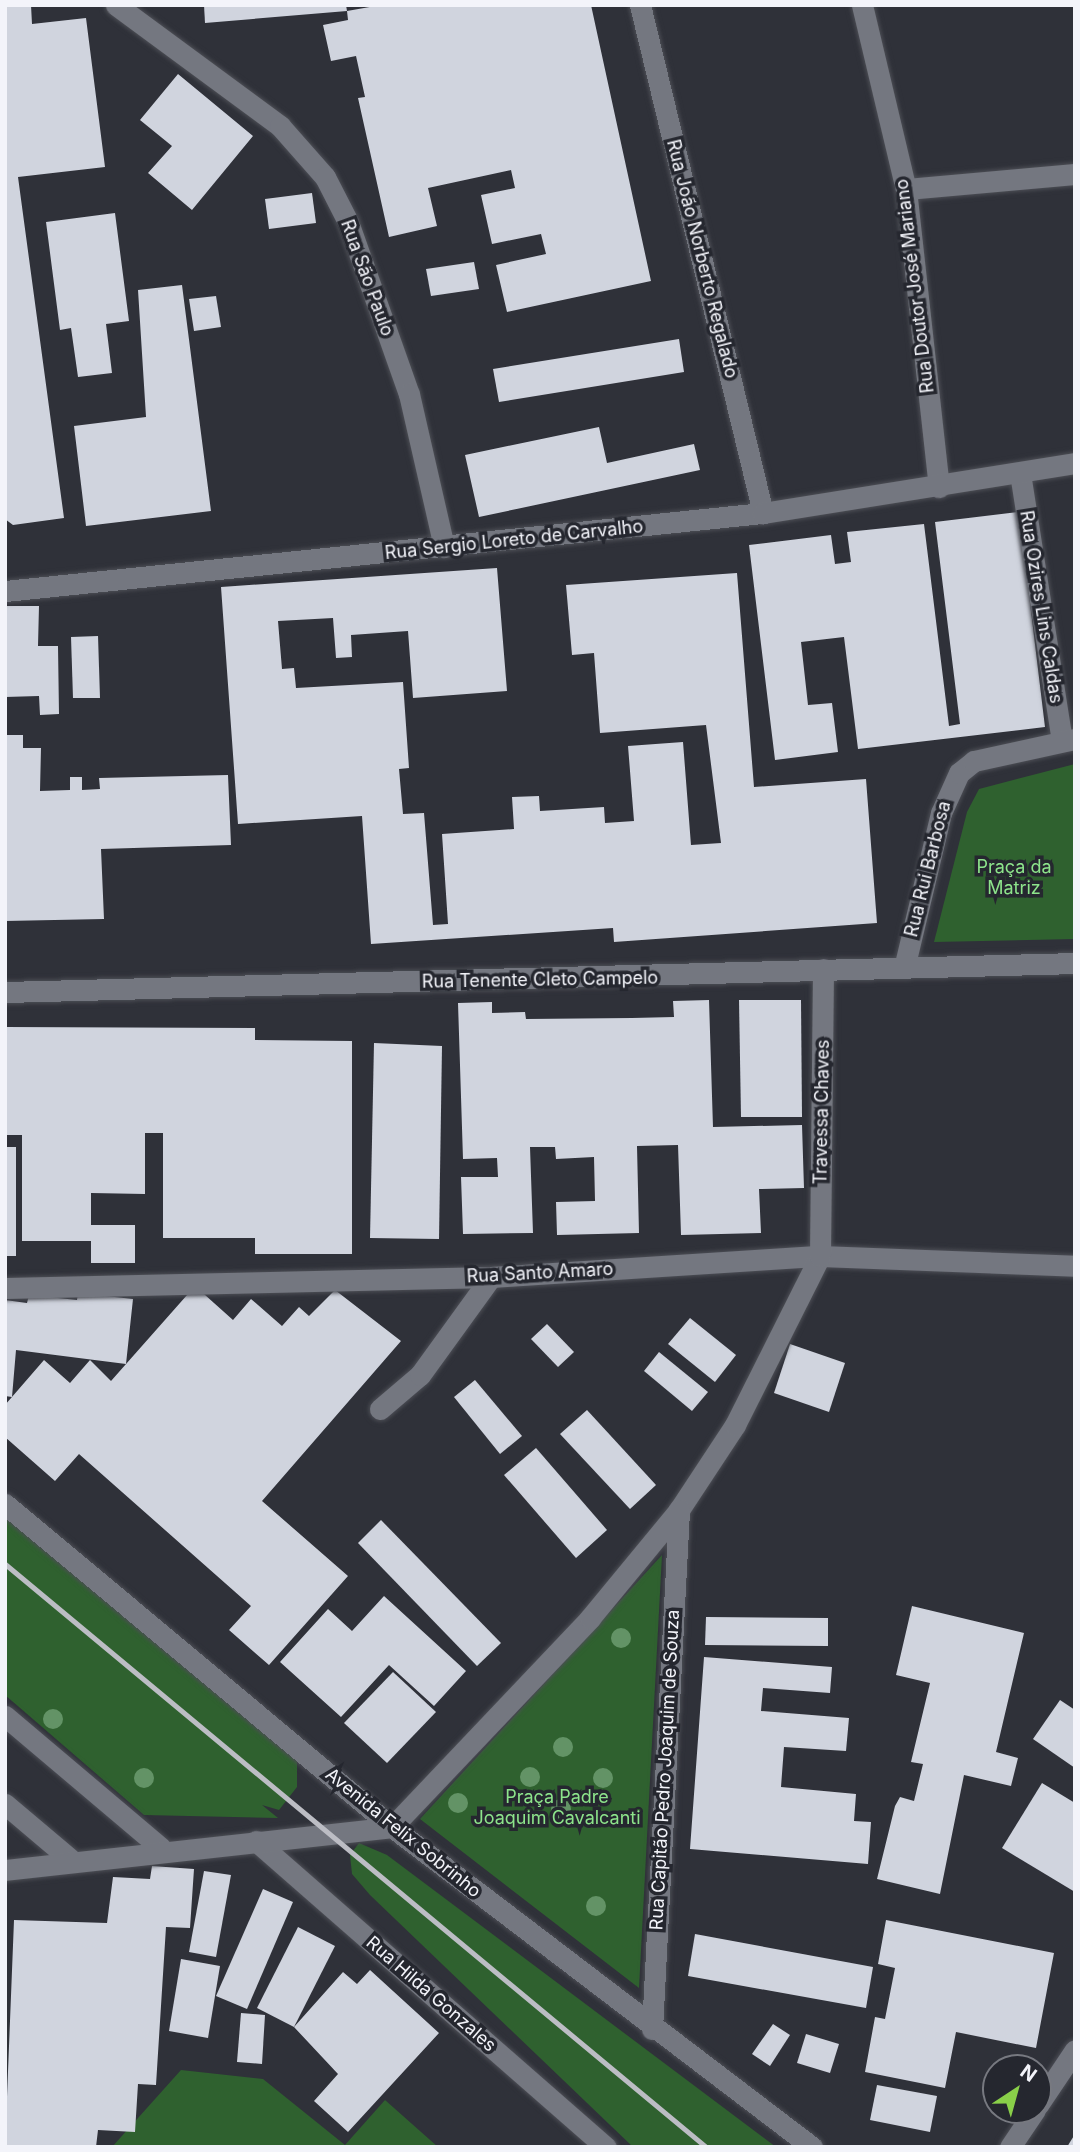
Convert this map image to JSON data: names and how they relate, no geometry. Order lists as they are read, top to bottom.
{
  "streets": {
    "street": [
      "Rua João Norberto Regalado",
      "Rua São Paulo",
      "Rua Doutor José Mariano",
      "Rua Sergio Loreto de Carvalho",
      "Rua Ozires Lins Caldas",
      "Rua Rui Barbosa",
      "Rua Tenente Cleto Campelo",
      "Travessa Chaves",
      "Rua Santo Amaro",
      "Rua Capitão Pedro Joaquim de Souza",
      "Avenida Felix Sobrinho",
      "Rua Hilda Gonzales"
    ]
  },
  "crossings": [
    ["Rua João Norberto Regalado", "Rua Sergio Loreto de Carvalho"],
    ["Rua São Paulo", "Rua Sergio Loreto de Carvalho"],
    ["Rua Doutor José Mariano", "Rua Sergio Loreto de Carvalho"],
    ["Rua Sergio Loreto de Carvalho", "Rua Ozires Lins Caldas"],
    ["Rua Ozires Lins Caldas", "Rua Rui Barbosa"],
    ["Rua Rui Barbosa", "Rua Tenente Cleto Campelo"],
    ["Rua Tenente Cleto Campelo", "Travessa Chaves"],
    ["Travessa Chaves", "Rua Santo Amaro"],
    ["Travessa Chaves", "Rua Capitão Pedro Joaquim de Souza"],
    ["Rua Santo Amaro", "Rua Capitão Pedro Joaquim de Souza"],
    ["Rua Capitão Pedro Joaquim de Souza", "Avenida Felix Sobrinho"]
  ],
  "parks": ["Praça da Matriz", "Praça Padre Joaquim Cavalcanti"],
  "north": "top right"
}
